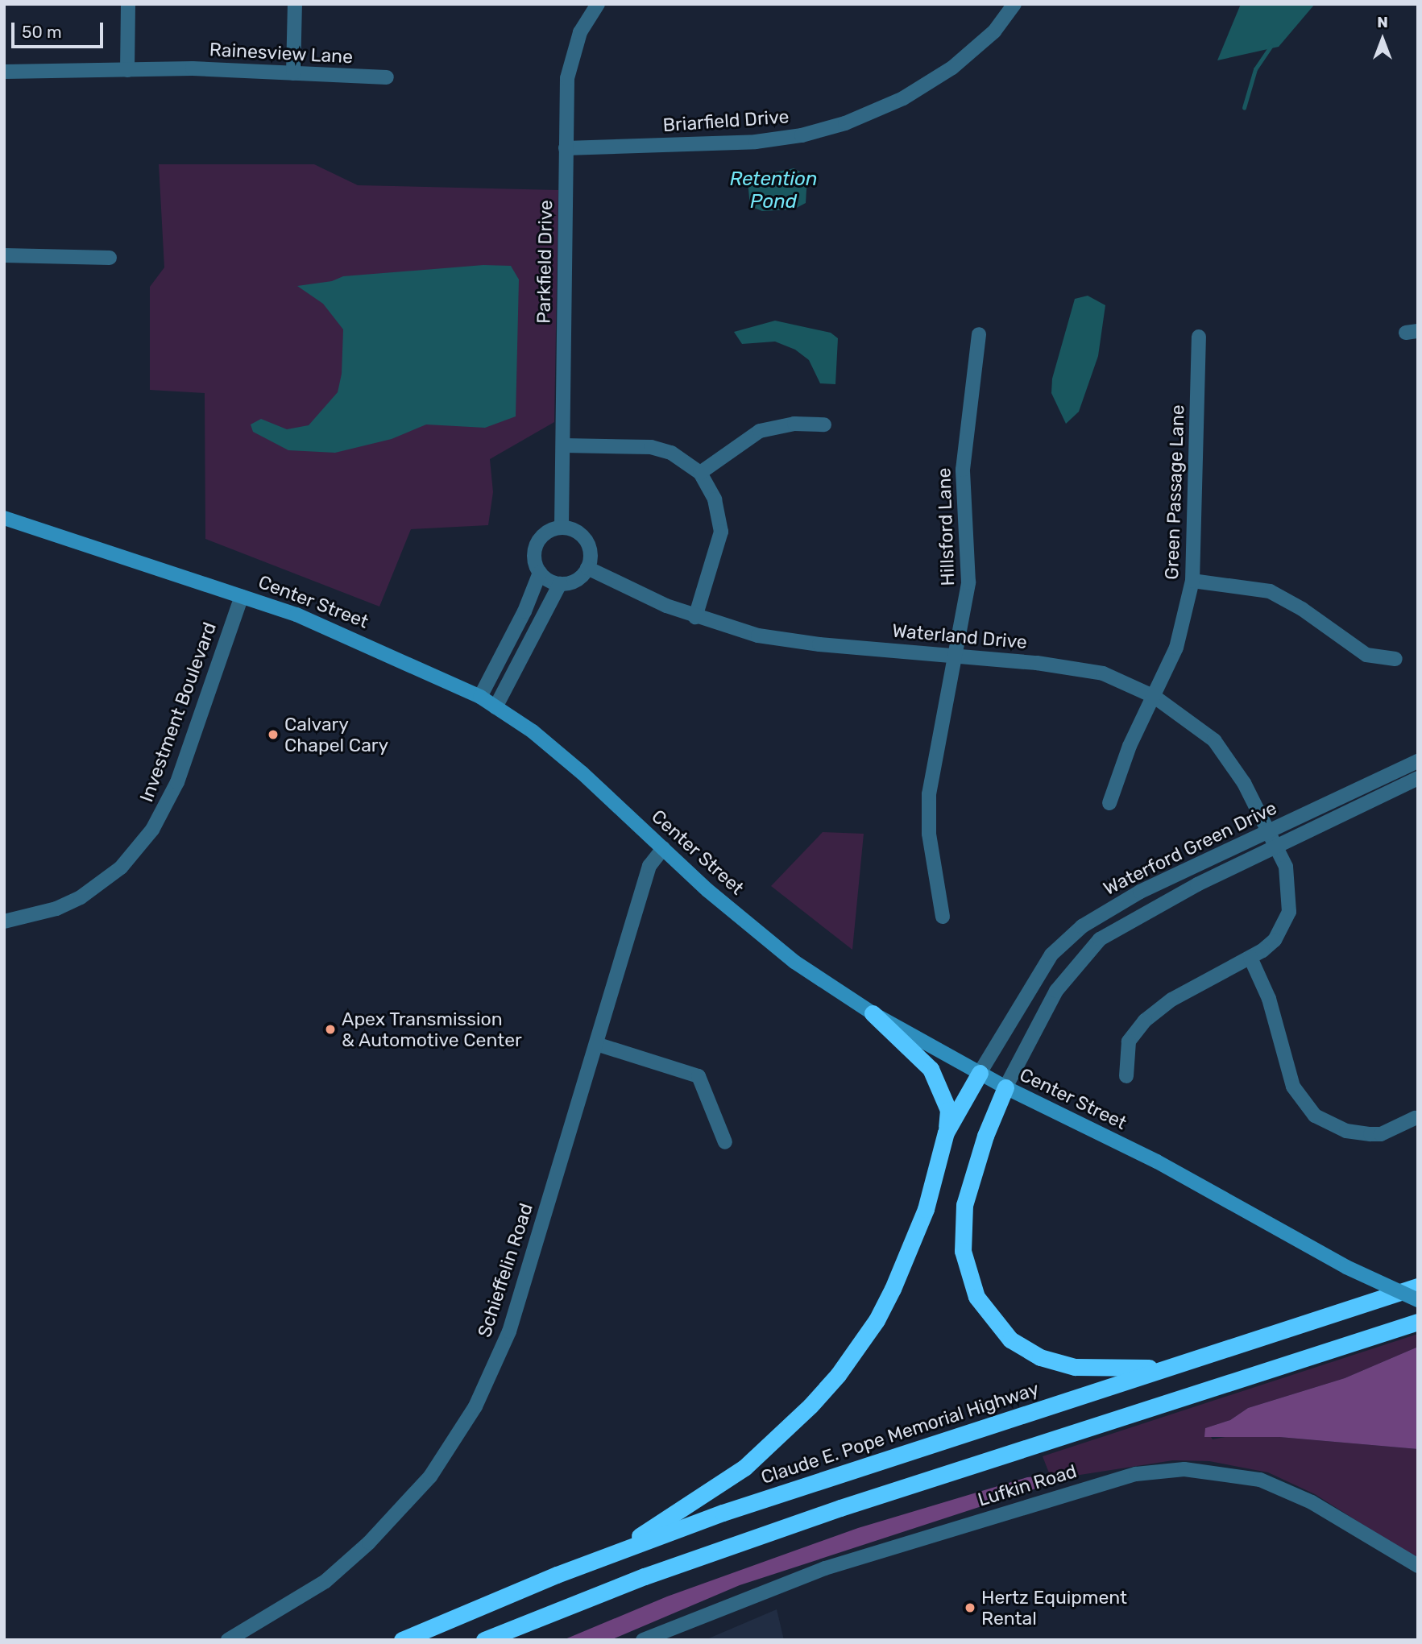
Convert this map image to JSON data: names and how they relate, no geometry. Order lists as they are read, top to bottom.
{
  "streets": {
    "highway": ["Claude E. Pope Memorial Highway"],
    "main road": ["Center Street"],
    "street": [
      "Rainesview Lane",
      "Briarfield Drive",
      "Parkfield Drive",
      "Green Passage Lane",
      "Hillsford Lane",
      "Waterland Drive",
      "Investment Boulevard",
      "Waterford Green Drive",
      "Schieffelin Road",
      "Lufkin Road"
    ]
  },
  "crossings": [
    ["Briarfield Drive", "Parkfield Drive"],
    ["Parkfield Drive", "Waterland Drive"],
    ["Green Passage Lane", "Waterland Drive"],
    ["Hillsford Lane", "Waterland Drive"],
    ["Center Street", "Investment Boulevard"],
    ["Center Street", "Waterford Green Drive"],
    ["Center Street", "Schieffelin Road"],
    ["Waterland Drive", "Waterford Green Drive"]
  ],
  "water": ["Retention Pond"],
  "places": ["Calvary Chapel Cary", "Apex Transmission & Automotive Center", "Hertz Equipment Rental"],
  "scale_bar": "50 m",
  "north": "top"
}
